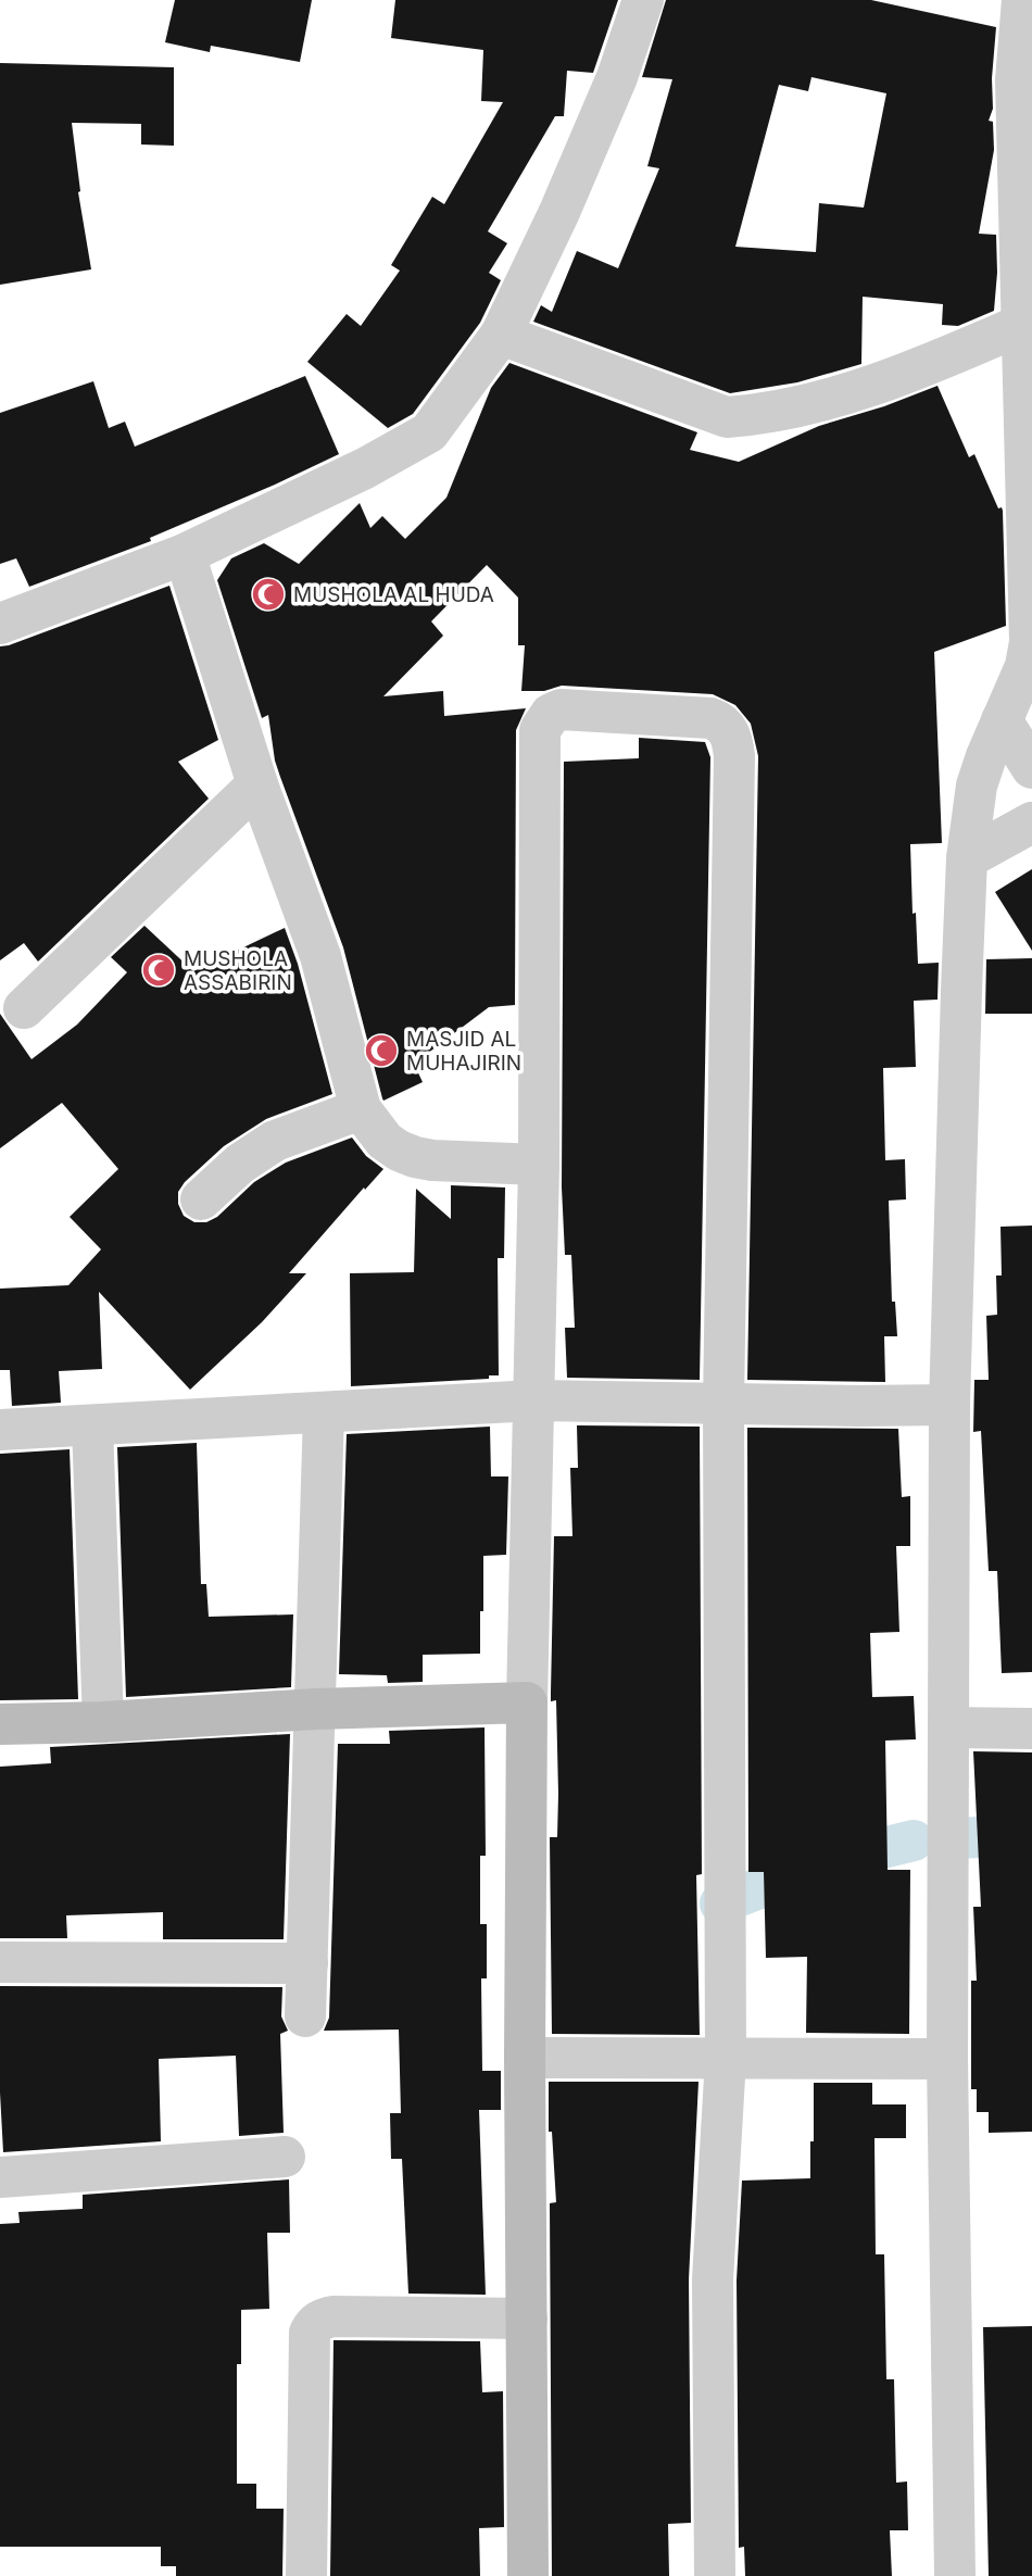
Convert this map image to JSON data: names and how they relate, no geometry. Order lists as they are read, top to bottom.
{
  "places": {
    "mosque": ["MUSHOLA AL HUDA", "MUSHOLA ASSABIRIN", "MASJID AL MUHAJIRIN"]
  }
}
